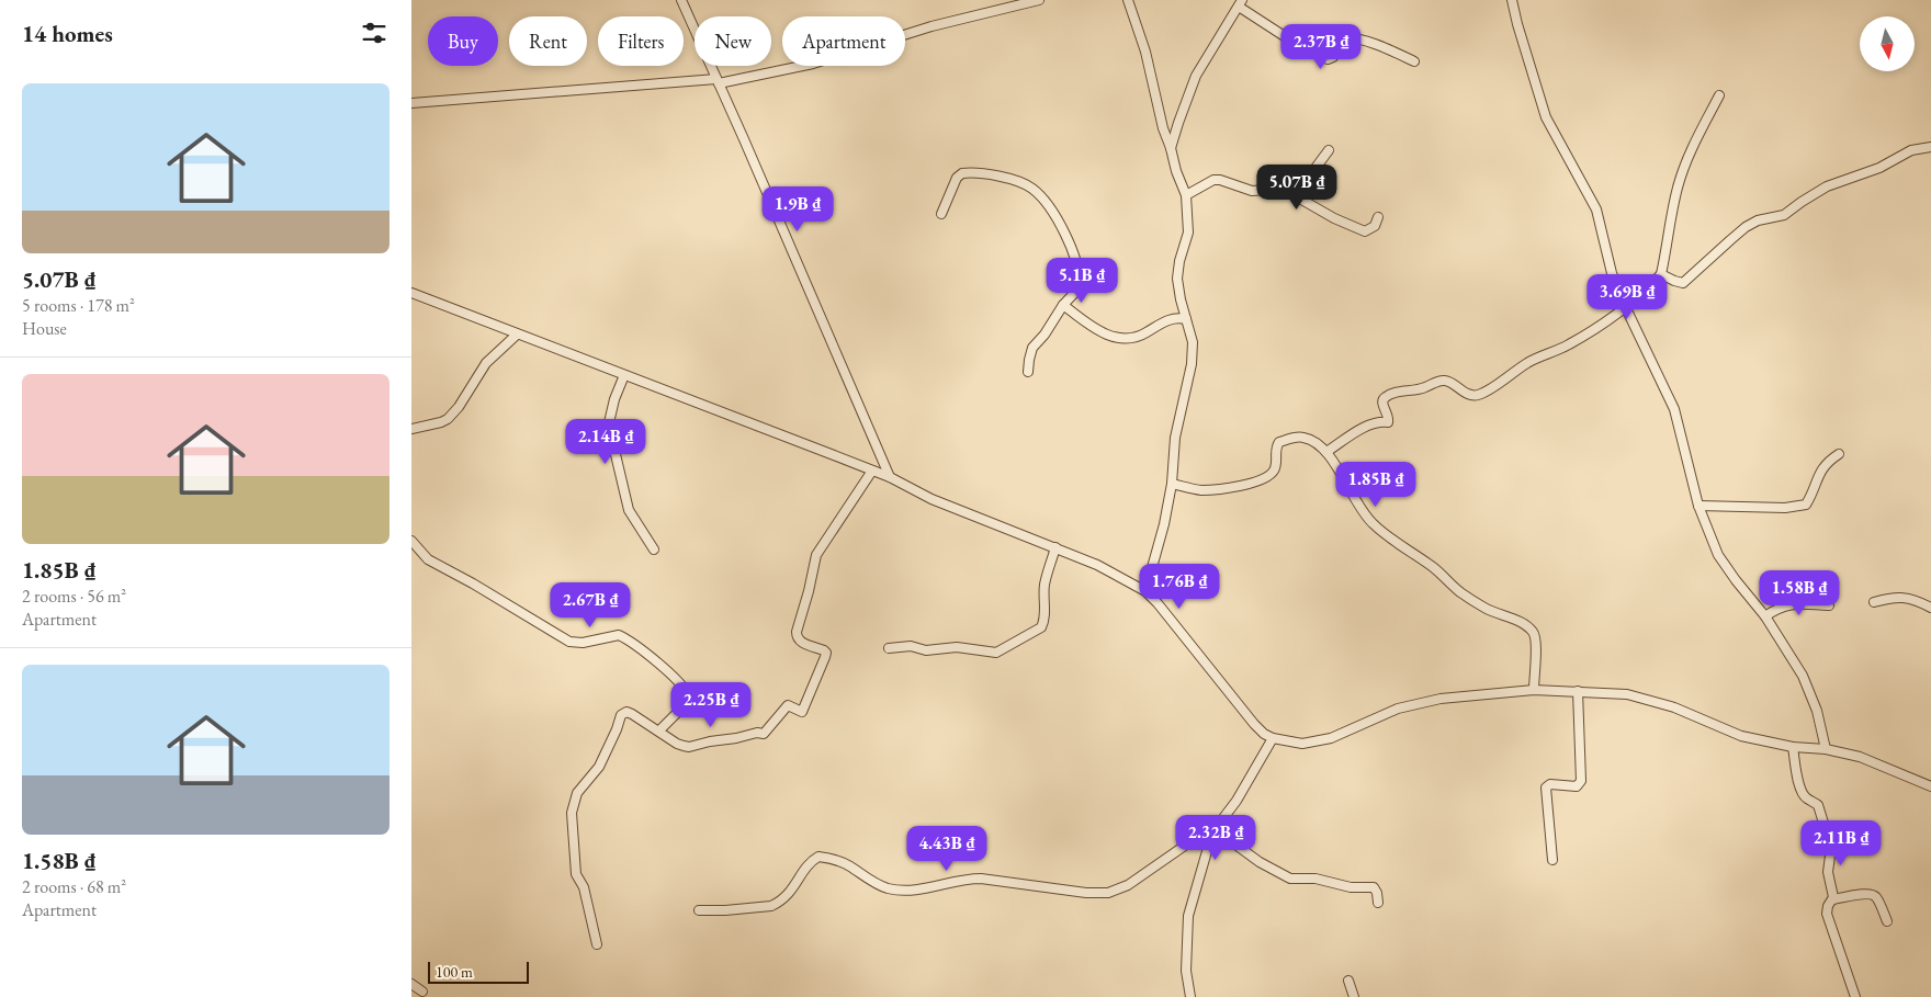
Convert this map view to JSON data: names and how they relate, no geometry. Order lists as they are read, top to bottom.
{
  "scale_bar": "100 m",
  "north": "bottom",
  "page": {
    "heading": "14 homes",
    "chip": [
      "Buy",
      "Rent",
      "Filters",
      "New",
      "Apartment"
    ],
    "price": [
      "2.37B ₫",
      "5.07B ₫",
      "1.9B ₫",
      "5.1B ₫",
      "3.69B ₫",
      "2.14B ₫",
      "1.85B ₫",
      "1.76B ₫",
      "1.58B ₫",
      "2.67B ₫",
      "2.25B ₫",
      "2.32B ₫",
      "2.11B ₫",
      "4.43B ₫"
    ],
    "list": [
      {
        "name": "5.07B ₫",
        "note": "5 rooms · 178 m² · House"
      },
      {
        "name": "1.85B ₫",
        "note": "2 rooms · 56 m² · Apartment"
      },
      {
        "name": "1.58B ₫",
        "note": "2 rooms · 68 m² · Apartment"
      }
    ],
    "scale": "100 m"
  }
}
